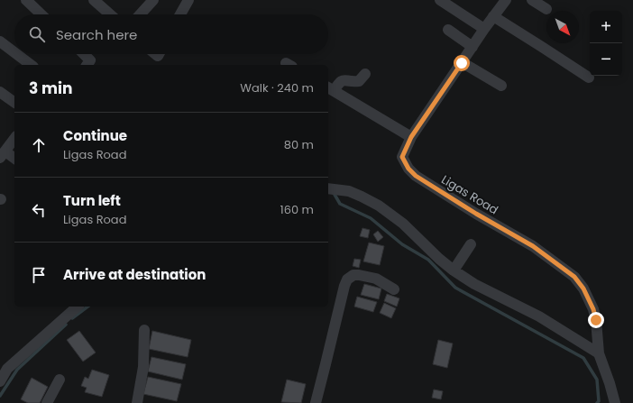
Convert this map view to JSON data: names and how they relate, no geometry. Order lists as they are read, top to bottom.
{
  "streets": {
    "street": ["Ligas Road"]
  },
  "north": "bottom right",
  "page": {
    "map_buttons": ["+", "−"],
    "search": "Search here",
    "heading": ["3 min", "Walk · 240 m"],
    "list": [
      ["Continue", "Ligas Road", "80 m"],
      ["Turn left", "Ligas Road", "160 m"],
      "Arrive at destination"
    ]
  }
}
